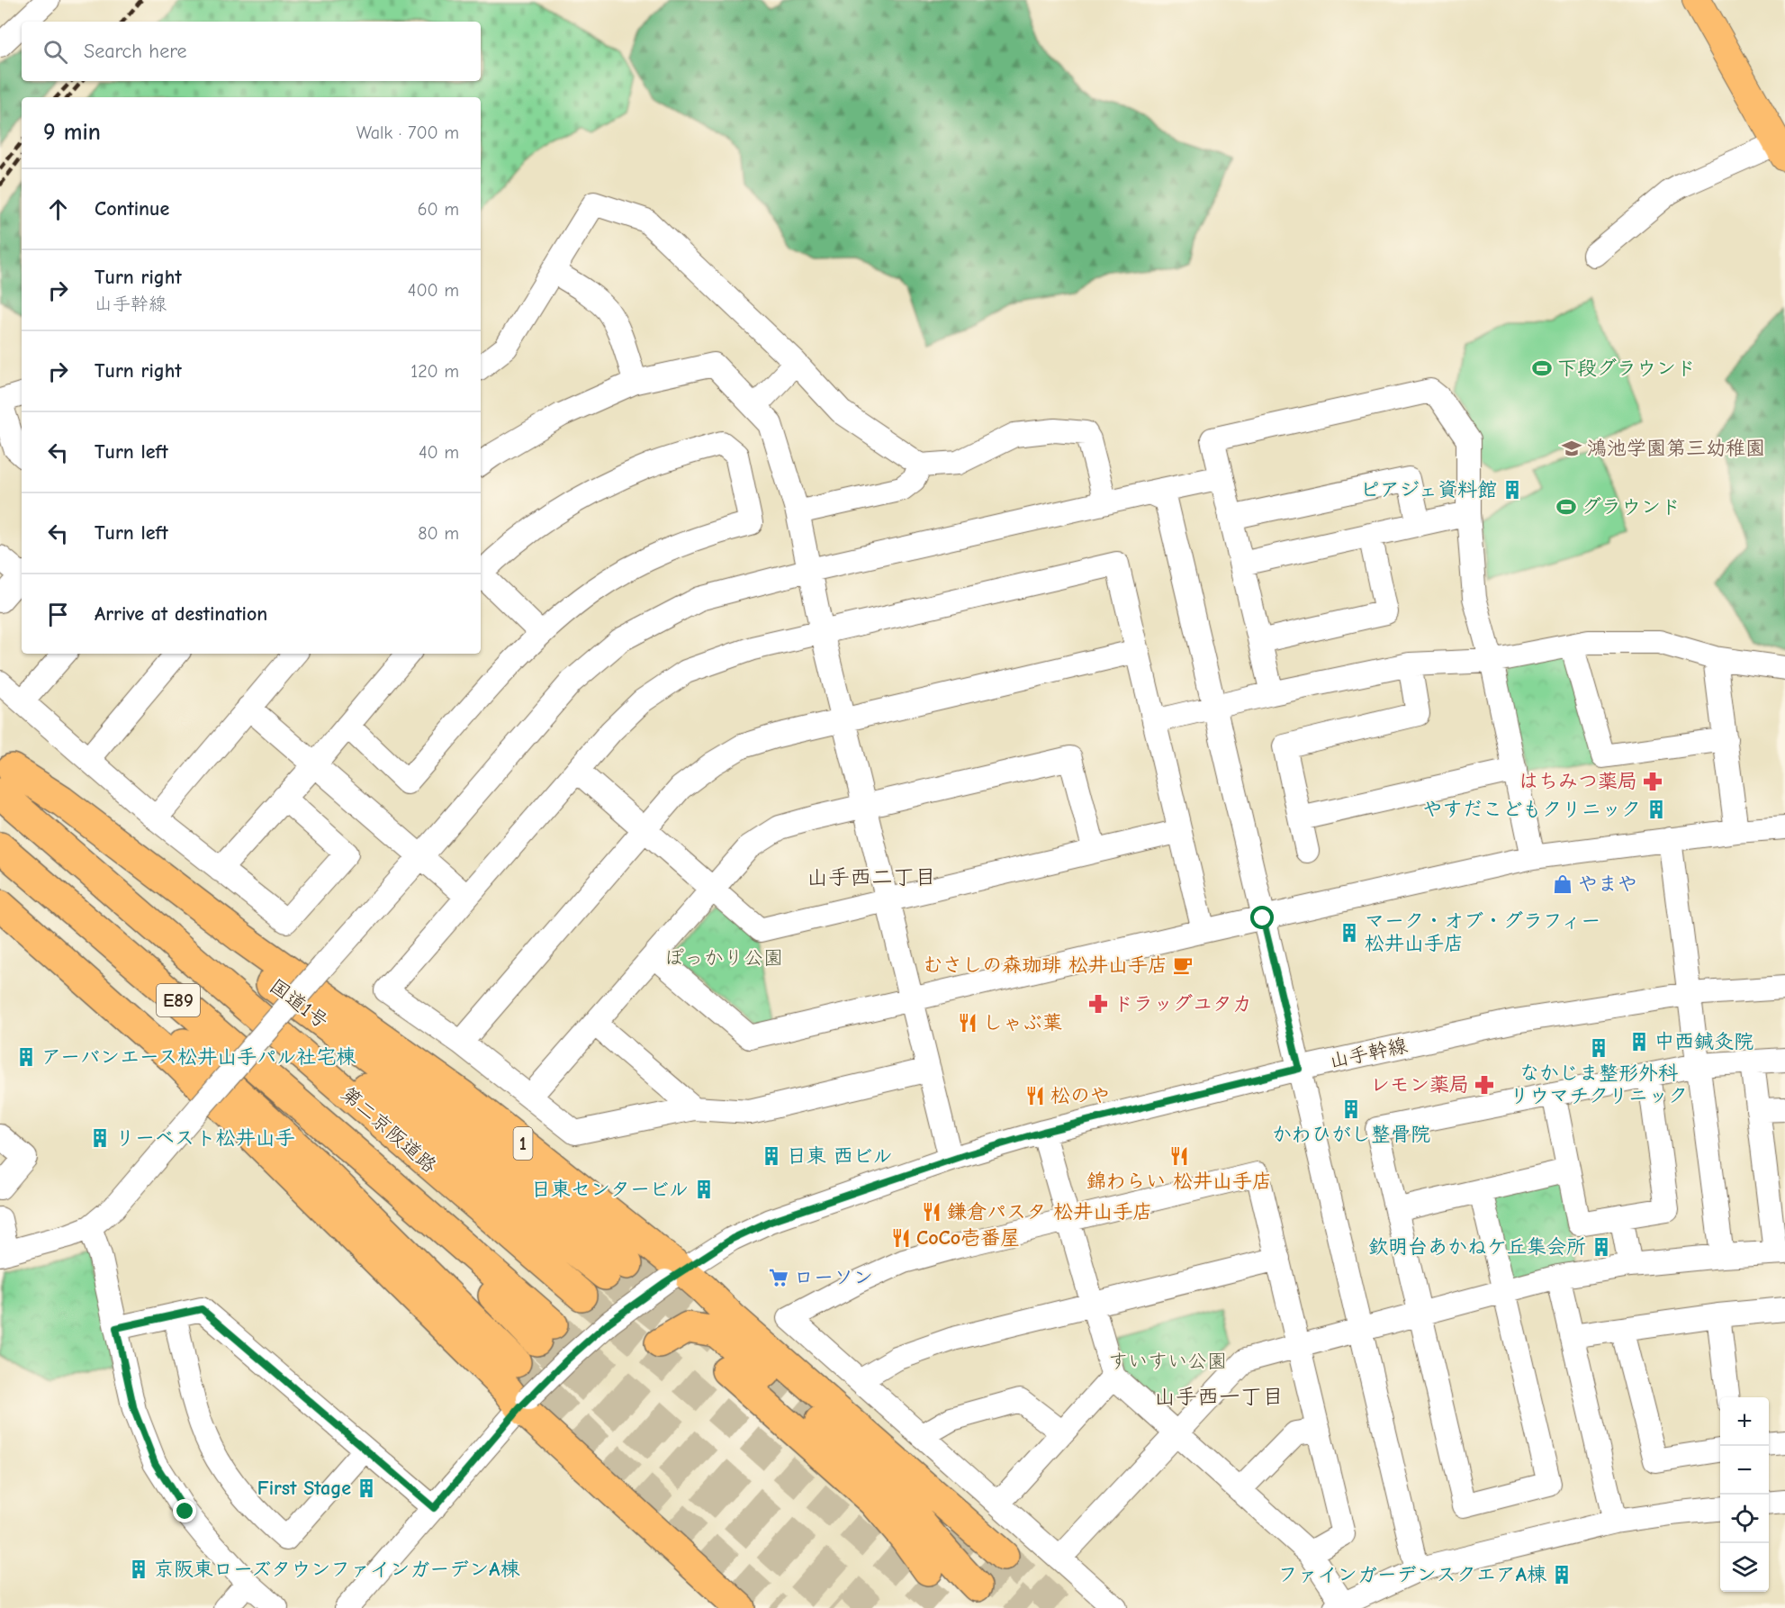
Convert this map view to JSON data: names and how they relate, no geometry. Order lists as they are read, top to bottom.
{
  "streets": {
    "highway": [
      "E89",
      "国道1号",
      "第二京阪道路",
      "1"
    ],
    "street": ["山手幹線"]
  },
  "crossings": [
    ["国道1号", "第二京阪道路"],
    ["国道1号", "1"],
    ["山手幹線", "1"],
    ["第二京阪道路", "1"]
  ],
  "districts": ["山手西二丁目", "山手西一丁目"],
  "parks": ["ぽっかり公園", "すいすい公園"],
  "places": {
    "sports": ["下段グラウンド", "グラウンド"],
    "school or university": ["鴻池学園第三幼稚園"],
    "building": [
      "ピアジェ資料館",
      "やすだこどもクリニック",
      "マーク・オブ・グラフィー 松井山手店",
      "中西鍼灸院",
      "なかじま整形外科 リウマチクリニック",
      "アーバンエース松井山手パル社宅棟",
      "かわひがし整骨院",
      "リーベスト松井山手",
      "日東 西ビル",
      "日東センタービル",
      "欽明台あかねケ丘集会所",
      "First Stage",
      "京阪東ローズタウンファインガーデンA棟",
      "ファインガーデンスクエアA棟"
    ],
    "pharmacy": ["はちみつ薬局", "ドラッグユタカ", "レモン薬局"],
    "shop": ["やまや"],
    "cafe": ["むさしの森珈琲 松井山手店"],
    "restaurant": [
      "しゃぶ葉",
      "松のや",
      "錦わらい 松井山手店",
      "鎌倉パスタ 松井山手店",
      "CoCo壱番屋"
    ],
    "supermarket": ["ローソン"]
  },
  "page": {
    "search": "Search here",
    "heading": ["9 min", "Walk · 700 m"],
    "list": [
      ["Continue", "60 m"],
      ["Turn right", "山手幹線", "400 m"],
      ["Turn right", "120 m"],
      ["Turn left", "40 m"],
      ["Turn left", "80 m"],
      "Arrive at destination"
    ],
    "map_buttons": ["+", "−"]
  }
}
